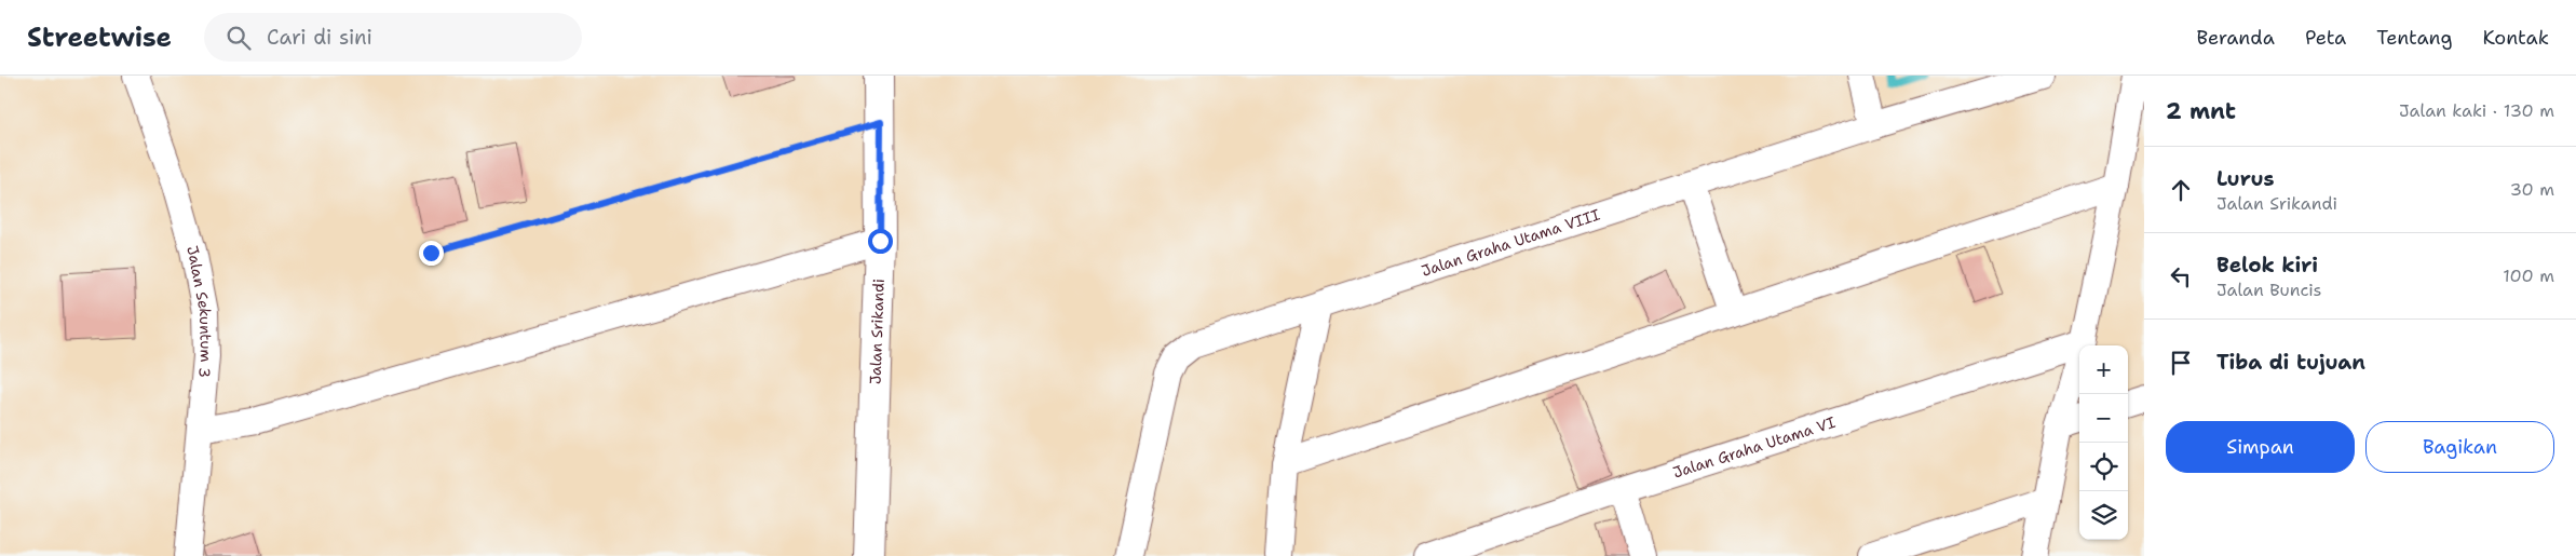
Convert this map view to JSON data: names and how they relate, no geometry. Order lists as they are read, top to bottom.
{
  "streets": {
    "main road": ["Jalan Srikandi"],
    "street": ["Jalan Graha Utama VIII", "Jalan Sekuntum 3", "Jalan Graha Utama VI"]
  },
  "page": {
    "header": "Streetwise",
    "search": "Cari di sini",
    "nav": [
      "Beranda",
      "Peta",
      "Tentang",
      "Kontak"
    ],
    "heading": ["2 mnt", "Jalan kaki · 130 m"],
    "list": [
      ["Lurus", "Jalan Srikandi", "30 m"],
      ["Belok kiri", "Jalan Buncis", "100 m"],
      "Tiba di tujuan"
    ],
    "map_buttons": ["+", "−"],
    "buttons": ["Simpan", "Bagikan"]
  }
}
